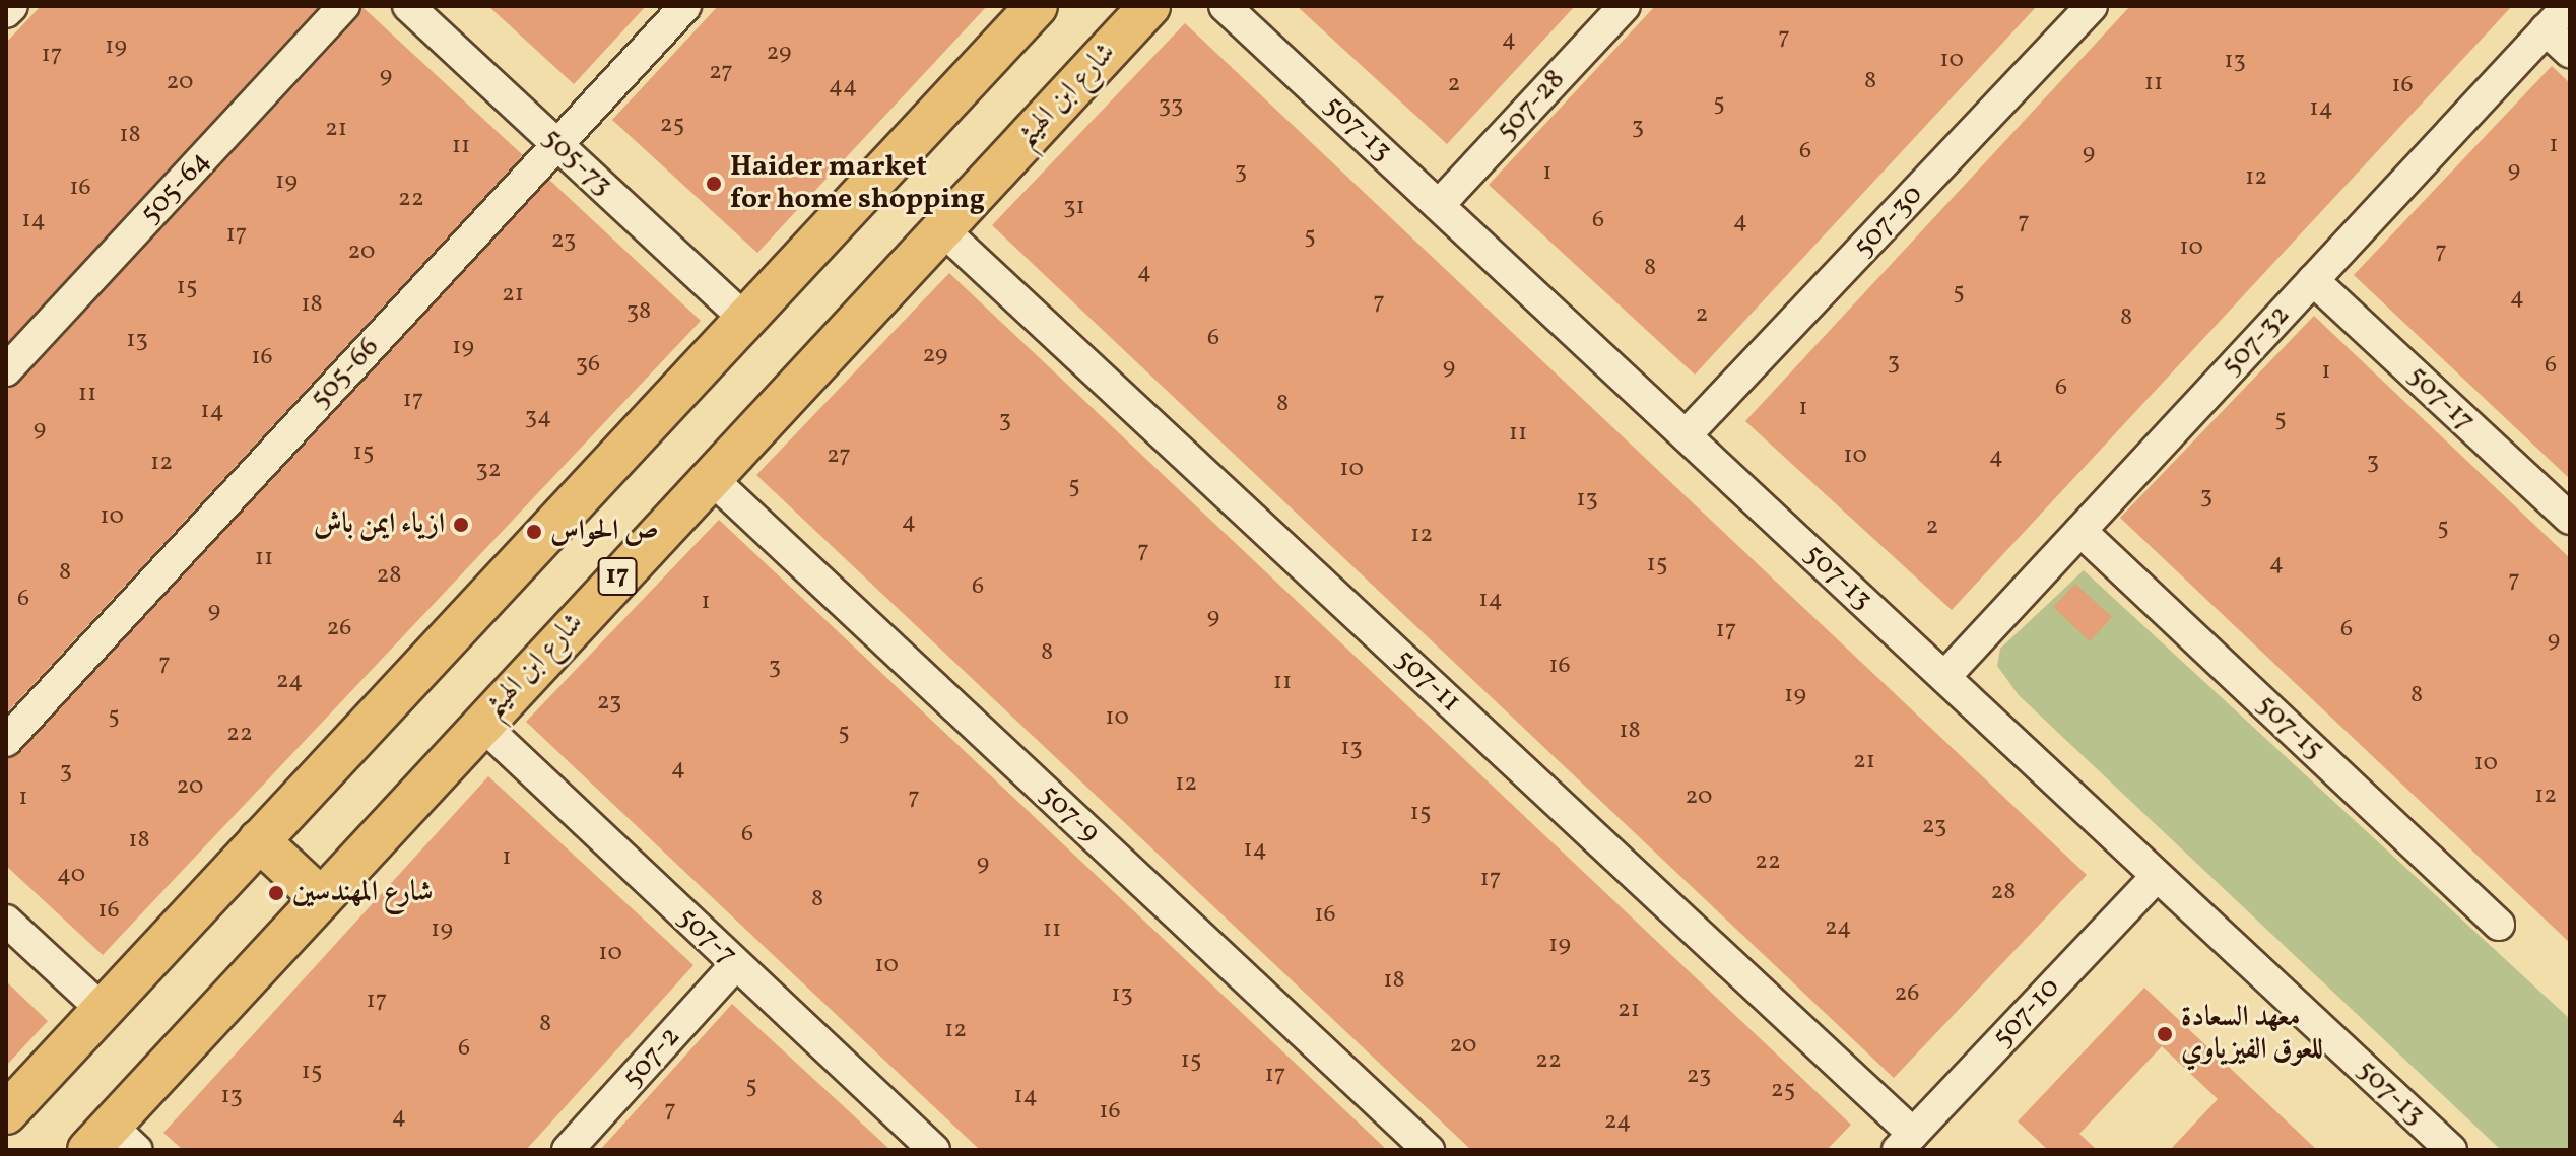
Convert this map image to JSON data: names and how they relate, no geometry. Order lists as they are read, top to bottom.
{
  "streets": {
    "main road": ["شارع ابن الهيثم", "17"],
    "street": [
      "507-28",
      "507-13",
      "505-73",
      "505-64",
      "507-30",
      "507-32",
      "505-66",
      "507-17",
      "507-11",
      "507-15",
      "507-9",
      "507-7",
      "507-10",
      "507-2"
    ]
  },
  "crossings": [
    ["شارع ابن الهيثم", "507-11"],
    ["شارع ابن الهيثم", "507-9"],
    ["شارع ابن الهيثم", "507-7"],
    ["507-28", "507-13"],
    ["507-13", "507-30"],
    ["507-13", "507-32"],
    ["507-13", "507-10"],
    ["505-73", "505-66"],
    ["507-32", "507-17"],
    ["507-32", "507-15"],
    ["507-11", "507-10"],
    ["507-7", "507-2"]
  ],
  "places": [
    "Haider market for home shopping",
    "ازياء ايمن باش",
    "ص الحواس",
    "شارع المهندسين",
    "معهد السعادة للعوق الفيزياوي"
  ],
  "house_numbers": [
    "7",
    "4",
    "19",
    "29",
    "17",
    "10",
    "13",
    "27",
    "9",
    "8",
    "20",
    "11",
    "2",
    "16",
    "44",
    "5",
    "33",
    "14",
    "25",
    "3",
    "21",
    "18",
    "1",
    "11",
    "6",
    "9",
    "9",
    "3",
    "1",
    "12",
    "19",
    "16",
    "22",
    "31",
    "14",
    "6",
    "4",
    "7",
    "17",
    "5",
    "23",
    "10",
    "20",
    "7",
    "8",
    "4",
    "15",
    "5",
    "21",
    "4",
    "7",
    "18",
    "38",
    "2",
    "8",
    "6",
    "13",
    "19",
    "29",
    "16",
    "3",
    "36",
    "6",
    "9",
    "1",
    "6",
    "11",
    "17",
    "8",
    "1",
    "14",
    "34",
    "5",
    "3",
    "9",
    "11",
    "15",
    "27",
    "10",
    "4",
    "3",
    "12",
    "10",
    "32",
    "5",
    "3",
    "13",
    "10",
    "4",
    "2",
    "5",
    "12",
    "7",
    "11",
    "4",
    "15",
    "8",
    "28",
    "7",
    "6",
    "6",
    "14",
    "1",
    "9",
    "9",
    "26",
    "6",
    "17",
    "9",
    "8",
    "7",
    "16",
    "3",
    "24",
    "11",
    "19",
    "8",
    "23",
    "5",
    "10",
    "18",
    "5",
    "22",
    "13",
    "21",
    "10",
    "4",
    "3",
    "12",
    "20",
    "12",
    "20",
    "1",
    "7",
    "15",
    "23",
    "6",
    "18",
    "14",
    "1",
    "22",
    "9",
    "40",
    "17",
    "28",
    "8",
    "16",
    "16",
    "24",
    "19",
    "11",
    "19",
    "10",
    "10",
    "18",
    "26",
    "13",
    "17",
    "21",
    "8",
    "12",
    "20",
    "6",
    "15",
    "22",
    "15",
    "17",
    "23",
    "5",
    "25",
    "13",
    "14",
    "7",
    "16",
    "4",
    "24"
  ]
}
